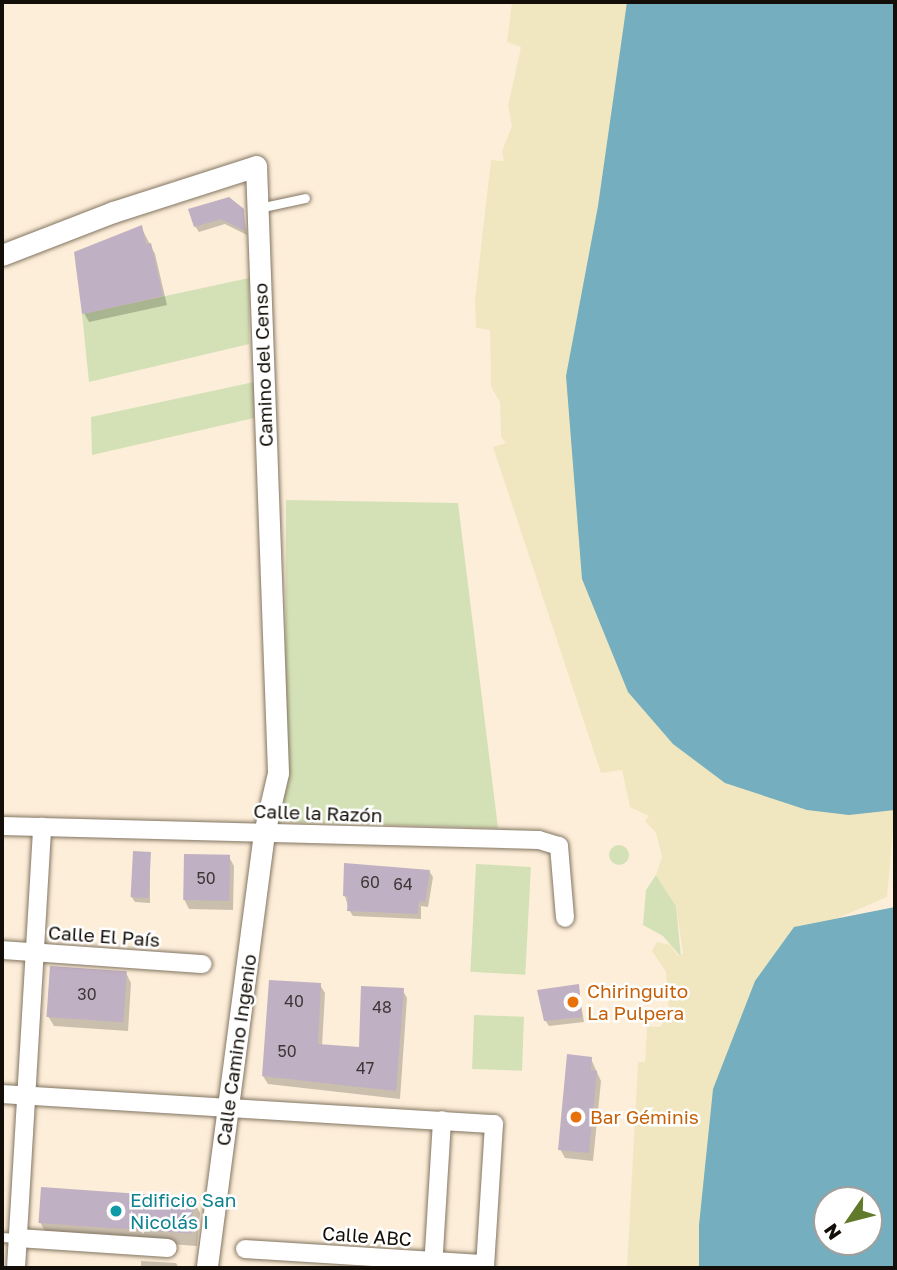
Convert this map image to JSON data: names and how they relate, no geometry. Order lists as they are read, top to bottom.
{
  "streets": {
    "street": [
      "Camino del Censo",
      "Calle la Razón",
      "Calle El País",
      "Calle Camino Ingenio",
      "Calle ABC"
    ]
  },
  "crossings": [
    ["Camino del Censo", "Calle la Razón"],
    ["Camino del Censo", "Calle Camino Ingenio"],
    ["Calle la Razón", "Calle Camino Ingenio"]
  ],
  "places": ["Chiringuito La Pulpera", "Bar Géminis", "Edificio San Nicolás I"],
  "house_numbers": [
    "50",
    "60",
    "64",
    "30",
    "40",
    "48",
    "50",
    "47"
  ],
  "north": "bottom left"
}
